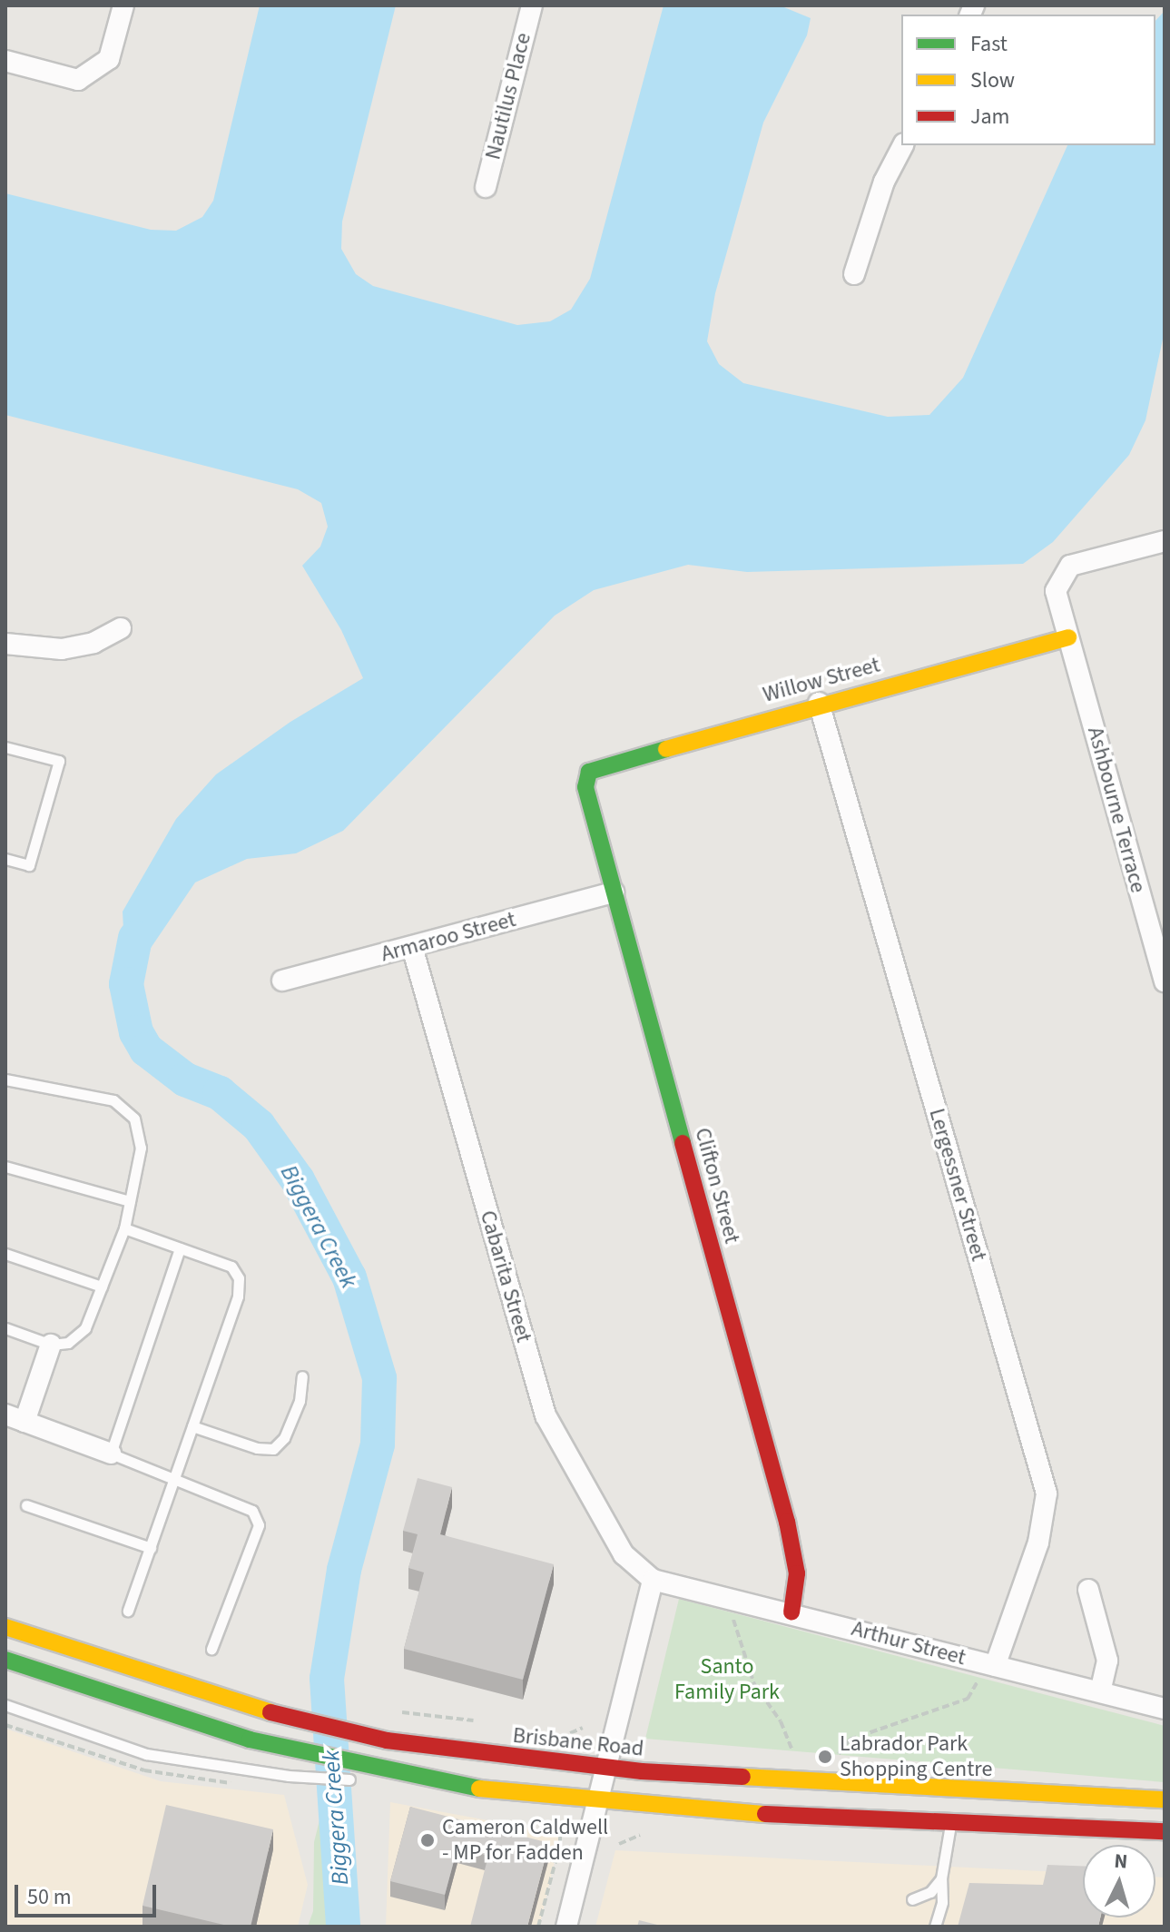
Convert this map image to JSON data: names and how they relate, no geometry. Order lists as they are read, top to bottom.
{
  "streets": {
    "main road": ["Willow Street", "Clifton Street", "Brisbane Road"],
    "street": [
      "Nautilus Place",
      "Ashbourne Terrace",
      "Armaroo Street",
      "Lergessner Street",
      "Cabarita Street",
      "Arthur Street"
    ]
  },
  "crossings": [
    ["Willow Street", "Ashbourne Terrace"],
    ["Willow Street", "Lergessner Street"],
    ["Willow Street", "Clifton Street"],
    ["Armaroo Street", "Clifton Street"],
    ["Armaroo Street", "Cabarita Street"],
    ["Lergessner Street", "Arthur Street"],
    ["Clifton Street", "Arthur Street"],
    ["Cabarita Street", "Arthur Street"]
  ],
  "water": ["Biggera Creek"],
  "parks": ["Santo Family Park"],
  "places": ["Labrador Park Shopping Centre", "Cameron Caldwell - MP for Fadden"],
  "legend": ["Fast", "Slow", "Jam"],
  "scale_bar": "50 m",
  "north": "top"
}
